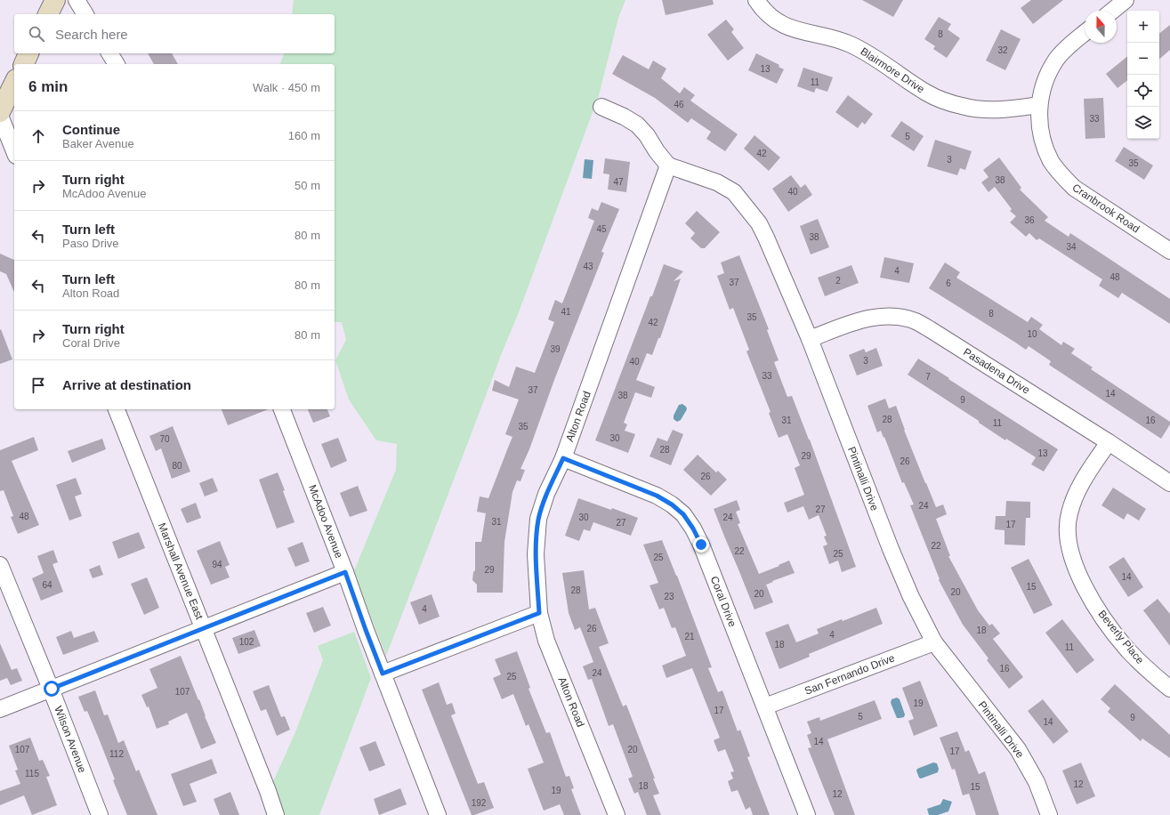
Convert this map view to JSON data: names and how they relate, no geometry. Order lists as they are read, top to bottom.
{
  "streets": {
    "street": [
      "Blairmore Drive",
      "Cranbrook Road",
      "Pasadena Drive",
      "Alton Road",
      "Pintinalli Drive",
      "McAdoo Avenue",
      "Marshall Avenue East",
      "Coral Drive",
      "Beverly Place",
      "San Fernando Drive",
      "Wilson Avenue"
    ]
  },
  "crossings": [
    ["Blairmore Drive", "Cranbrook Road"],
    ["Pasadena Drive", "Pintinalli Drive"],
    ["Pasadena Drive", "Beverly Place"],
    ["Alton Road", "Pintinalli Drive"],
    ["Alton Road", "Coral Drive"],
    ["Pintinalli Drive", "San Fernando Drive"],
    ["Coral Drive", "San Fernando Drive"]
  ],
  "house_numbers": [
    "8",
    "32",
    "13",
    "11",
    "46",
    "33",
    "5",
    "42",
    "3",
    "35",
    "38",
    "47",
    "40",
    "36",
    "45",
    "38",
    "34",
    "43",
    "4",
    "48",
    "2",
    "37",
    "6",
    "41",
    "8",
    "35",
    "42",
    "10",
    "39",
    "3",
    "40",
    "33",
    "7",
    "37",
    "14",
    "38",
    "9",
    "28",
    "31",
    "16",
    "11",
    "35",
    "30",
    "70",
    "28",
    "13",
    "29",
    "26",
    "80",
    "26",
    "24",
    "27",
    "48",
    "30",
    "24",
    "31",
    "27",
    "17",
    "22",
    "22",
    "25",
    "25",
    "94",
    "29",
    "14",
    "64",
    "15",
    "28",
    "20",
    "20",
    "23",
    "4",
    "26",
    "18",
    "4",
    "21",
    "102",
    "18",
    "11",
    "16",
    "24",
    "25",
    "107",
    "19",
    "17",
    "5",
    "9",
    "14",
    "14",
    "107",
    "20",
    "17",
    "112",
    "115",
    "12",
    "18",
    "15",
    "19",
    "12",
    "192"
  ],
  "north": "top",
  "page": {
    "map_buttons": ["+", "−"],
    "search": "Search here",
    "heading": ["6 min", "Walk · 450 m"],
    "list": [
      ["Continue", "Baker Avenue", "160 m"],
      ["Turn right", "McAdoo Avenue", "50 m"],
      ["Turn left", "Paso Drive", "80 m"],
      ["Turn left", "Alton Road", "80 m"],
      ["Turn right", "Coral Drive", "80 m"],
      "Arrive at destination"
    ]
  }
}
